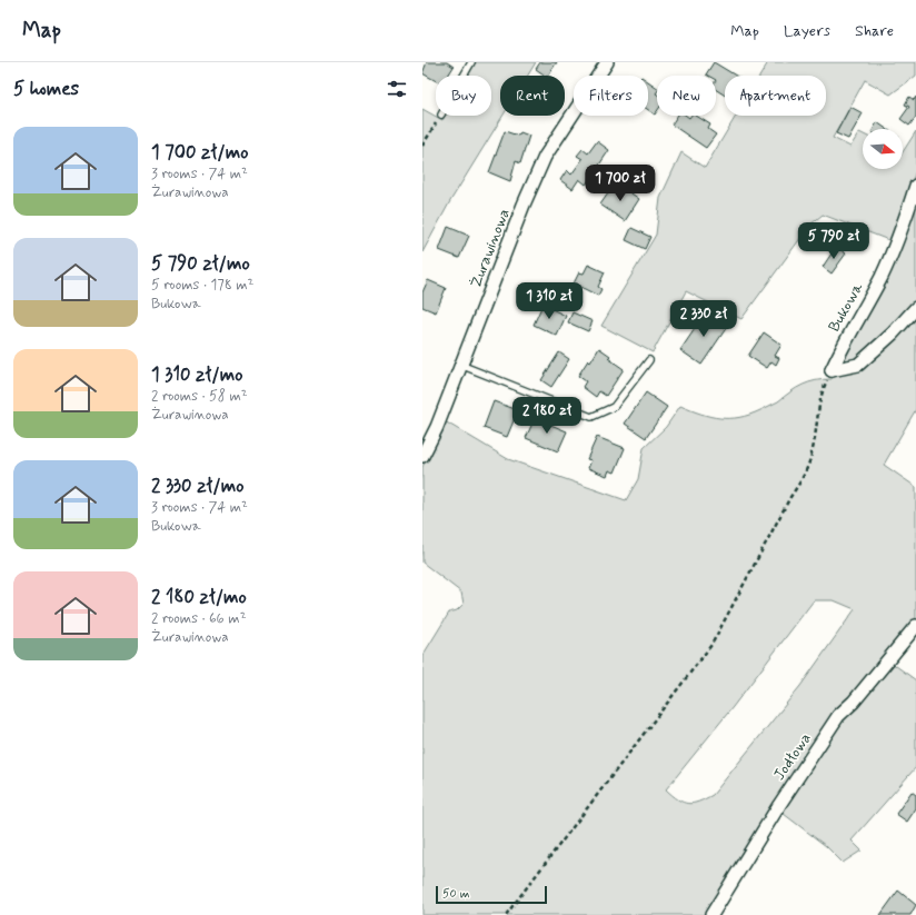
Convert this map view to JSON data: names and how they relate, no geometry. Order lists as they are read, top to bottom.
{
  "streets": {
    "street": ["Żurawinowa", "Bukowa", "Jodłowa"]
  },
  "scale_bar": "50 m",
  "north": "right",
  "page": {
    "header": "Map",
    "nav": ["Map", "Layers", "Share"],
    "heading": "5 homes",
    "chip": [
      "Buy",
      "Rent",
      "Filters",
      "New",
      "Apartment"
    ],
    "list": [
      {
        "name": "1 700 zł/mo",
        "note": "3 rooms · 74 m² · Żurawinowa"
      },
      {
        "name": "5 790 zł/mo",
        "note": "5 rooms · 178 m² · Bukowa"
      },
      {
        "name": "1 310 zł/mo",
        "note": "2 rooms · 58 m² · Żurawinowa"
      },
      {
        "name": "2 330 zł/mo",
        "note": "3 rooms · 74 m² · Bukowa"
      },
      {
        "name": "2 180 zł/mo",
        "note": "2 rooms · 66 m² · Żurawinowa"
      }
    ],
    "price": [
      "1 700 zł",
      "5 790 zł",
      "1 310 zł",
      "2 330 zł",
      "2 180 zł"
    ],
    "scale": "50 m"
  }
}
